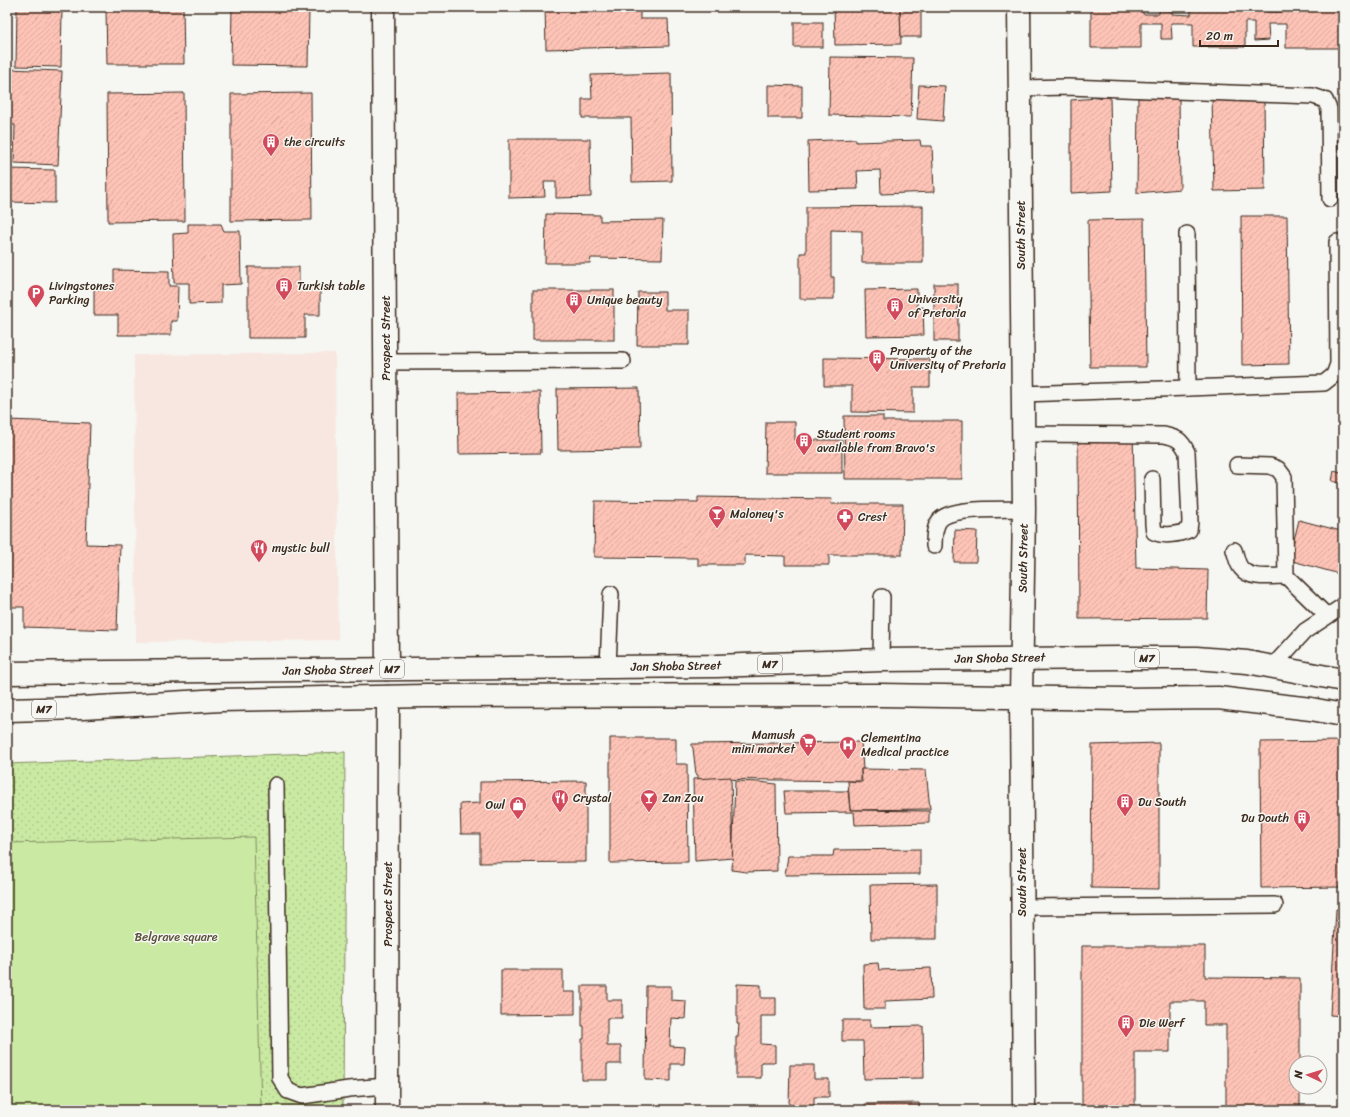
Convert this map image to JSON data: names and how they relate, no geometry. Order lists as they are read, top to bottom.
{
  "streets": {
    "main road": [
      "South Street",
      "Prospect Street",
      "Jan Shoba Street",
      "M7"
    ]
  },
  "crossings": [
    ["South Street", "Jan Shoba Street"],
    ["South Street", "M7"],
    ["Prospect Street", "Jan Shoba Street"],
    ["Prospect Street", "M7"]
  ],
  "parks": ["Belgrave square"],
  "places": {
    "building": [
      "the circuits",
      "Turkish table",
      "Unique beauty",
      "University of Pretoria",
      "Property of the University of Pretoria",
      "Student rooms available from Bravo's",
      "Du South",
      "Du Douth",
      "Die Werf"
    ],
    "parking": ["Livingstones Parking"],
    "bar": ["Maloney's", "Zan Zou"],
    "pharmacy": ["Crest"],
    "restaurant": ["mystic bull", "Crystal"],
    "supermarket": ["Mamush mini market"],
    "hospital": ["Clementina Medical practice"],
    "shop": ["Owl"]
  },
  "scale_bar": "20 m",
  "north": "left"
}
